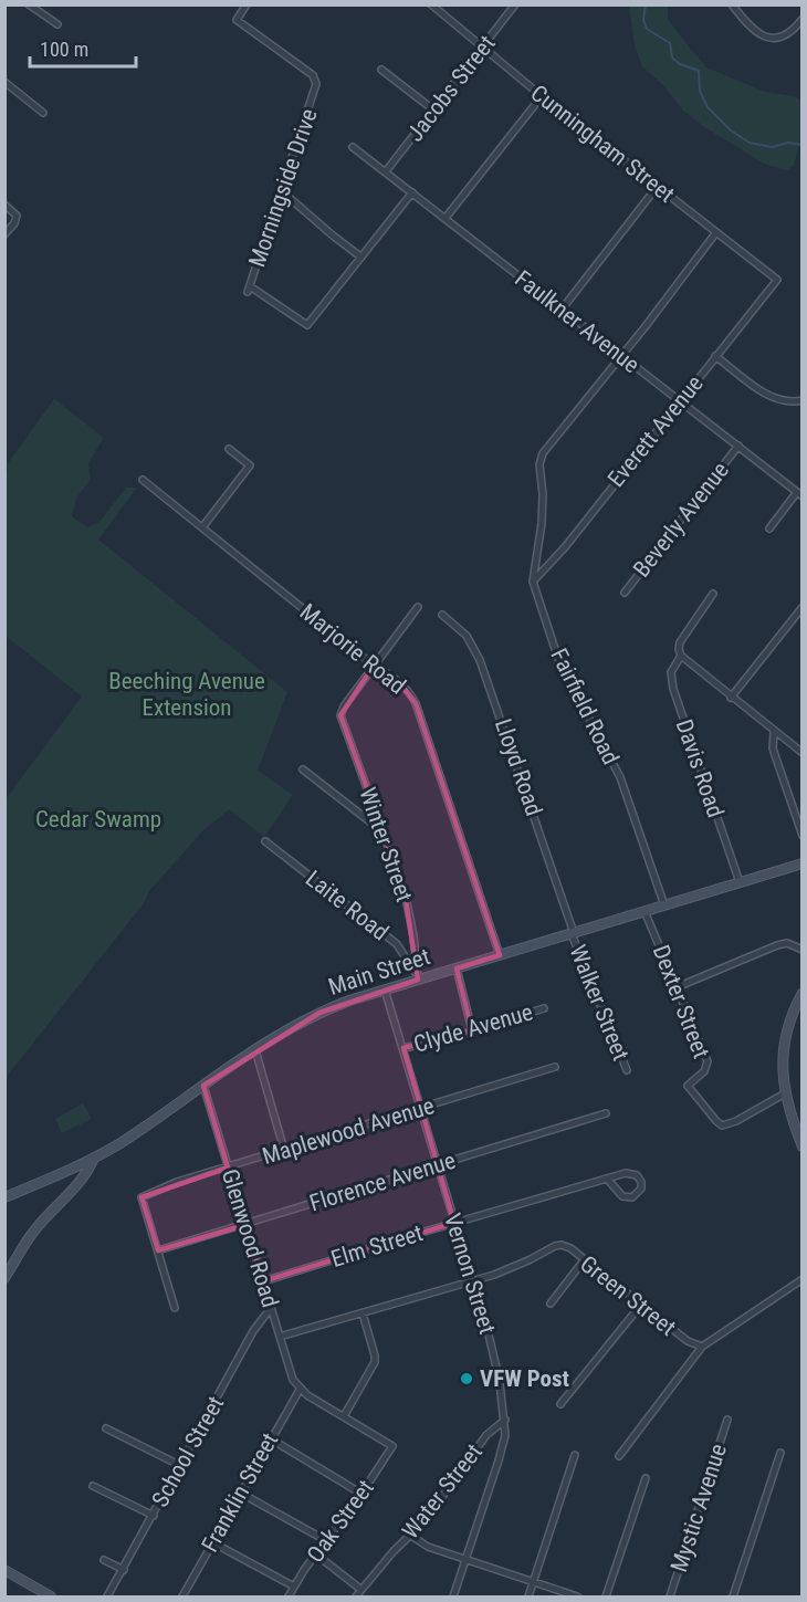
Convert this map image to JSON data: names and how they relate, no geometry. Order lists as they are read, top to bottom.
{
  "streets": {
    "main road": ["Main Street"],
    "street": [
      "Jacobs Street",
      "Cunningham Street",
      "Morningside Drive",
      "Faulkner Avenue",
      "Everett Avenue",
      "Beverly Avenue",
      "Marjorie Road",
      "Fairfield Road",
      "Lloyd Road",
      "Davis Road",
      "Winter Street",
      "Laite Road",
      "Dexter Street",
      "Walker Street",
      "Clyde Avenue",
      "Maplewood Avenue",
      "Florence Avenue",
      "Glenwood Road",
      "Elm Street",
      "Vernon Street",
      "Green Street",
      "School Street",
      "Water Street",
      "Franklin Street",
      "Mystic Avenue",
      "Oak Street"
    ]
  },
  "crossings": [
    ["Jacobs Street", "Cunningham Street"],
    ["Jacobs Street", "Faulkner Avenue"],
    ["Cunningham Street", "Everett Avenue"],
    ["Faulkner Avenue", "Everett Avenue"],
    ["Faulkner Avenue", "Beverly Avenue"],
    ["Faulkner Avenue", "Fairfield Road"],
    ["Everett Avenue", "Fairfield Road"],
    ["Marjorie Road", "Winter Street"],
    ["Marjorie Road", "Main Street"],
    ["Fairfield Road", "Main Street"],
    ["Lloyd Road", "Main Street"],
    ["Lloyd Road", "Walker Street"],
    ["Davis Road", "Main Street"],
    ["Winter Street", "Laite Road"],
    ["Winter Street", "Main Street"],
    ["Laite Road", "Main Street"],
    ["Main Street", "Dexter Street"],
    ["Main Street", "Walker Street"],
    ["Main Street", "Glenwood Road"],
    ["Main Street", "Vernon Street"],
    ["Clyde Avenue", "Vernon Street"],
    ["Maplewood Avenue", "Florence Avenue"],
    ["Maplewood Avenue", "Glenwood Road"],
    ["Maplewood Avenue", "Vernon Street"],
    ["Florence Avenue", "Glenwood Road"],
    ["Florence Avenue", "Vernon Street"],
    ["Glenwood Road", "Elm Street"],
    ["Glenwood Road", "School Street"],
    ["Glenwood Road", "Franklin Street"],
    ["Elm Street", "Vernon Street"],
    ["Vernon Street", "Green Street"],
    ["Vernon Street", "Water Street"]
  ],
  "parks": ["Beeching Avenue Extension", "Cedar Swamp"],
  "places": ["VFW Post"],
  "scale_bar": "100 m"
}
